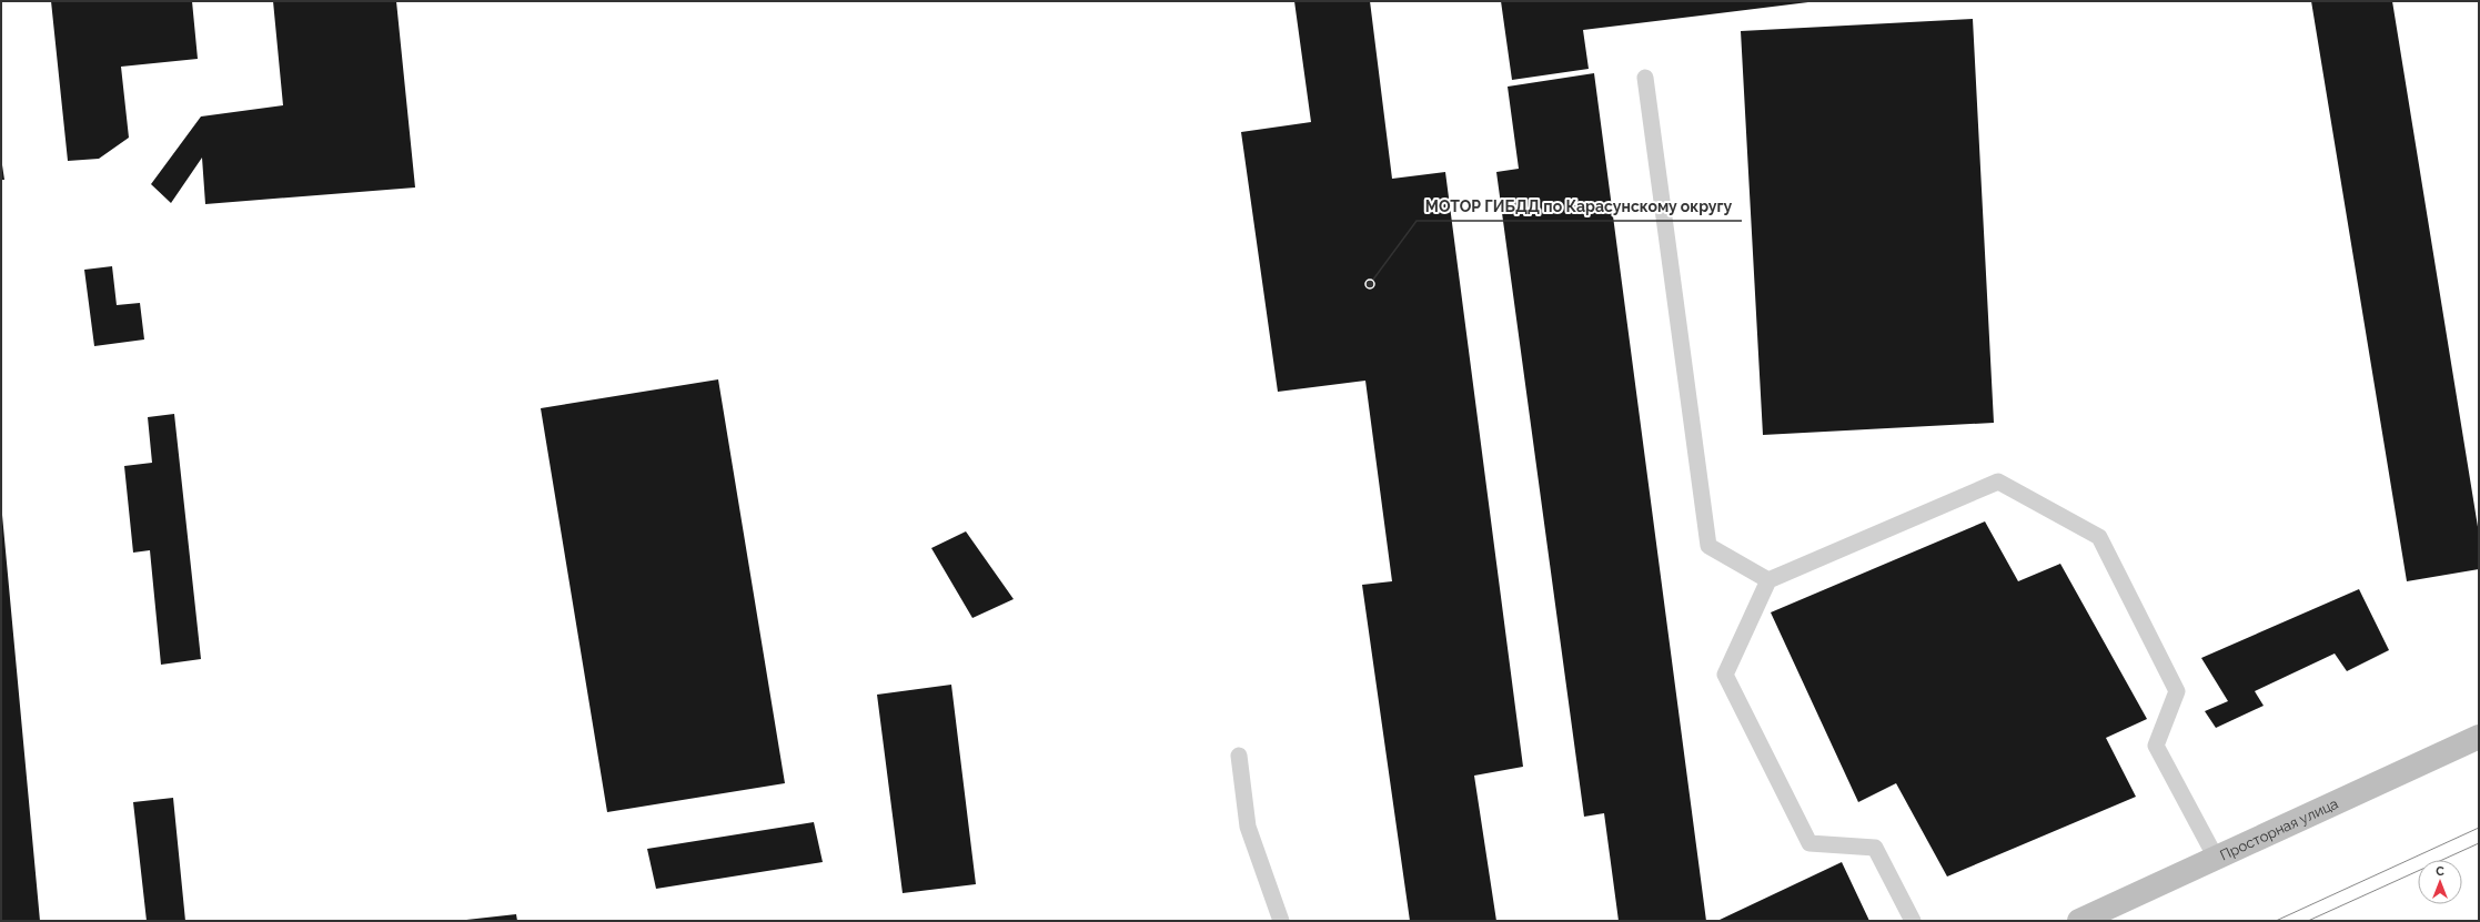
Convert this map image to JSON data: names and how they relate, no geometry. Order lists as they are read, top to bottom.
{
  "streets": {
    "street": ["Просторная улица"]
  },
  "places": ["МОТОР ГИБДД по Карасунскому округу"],
  "north": "top"
}
